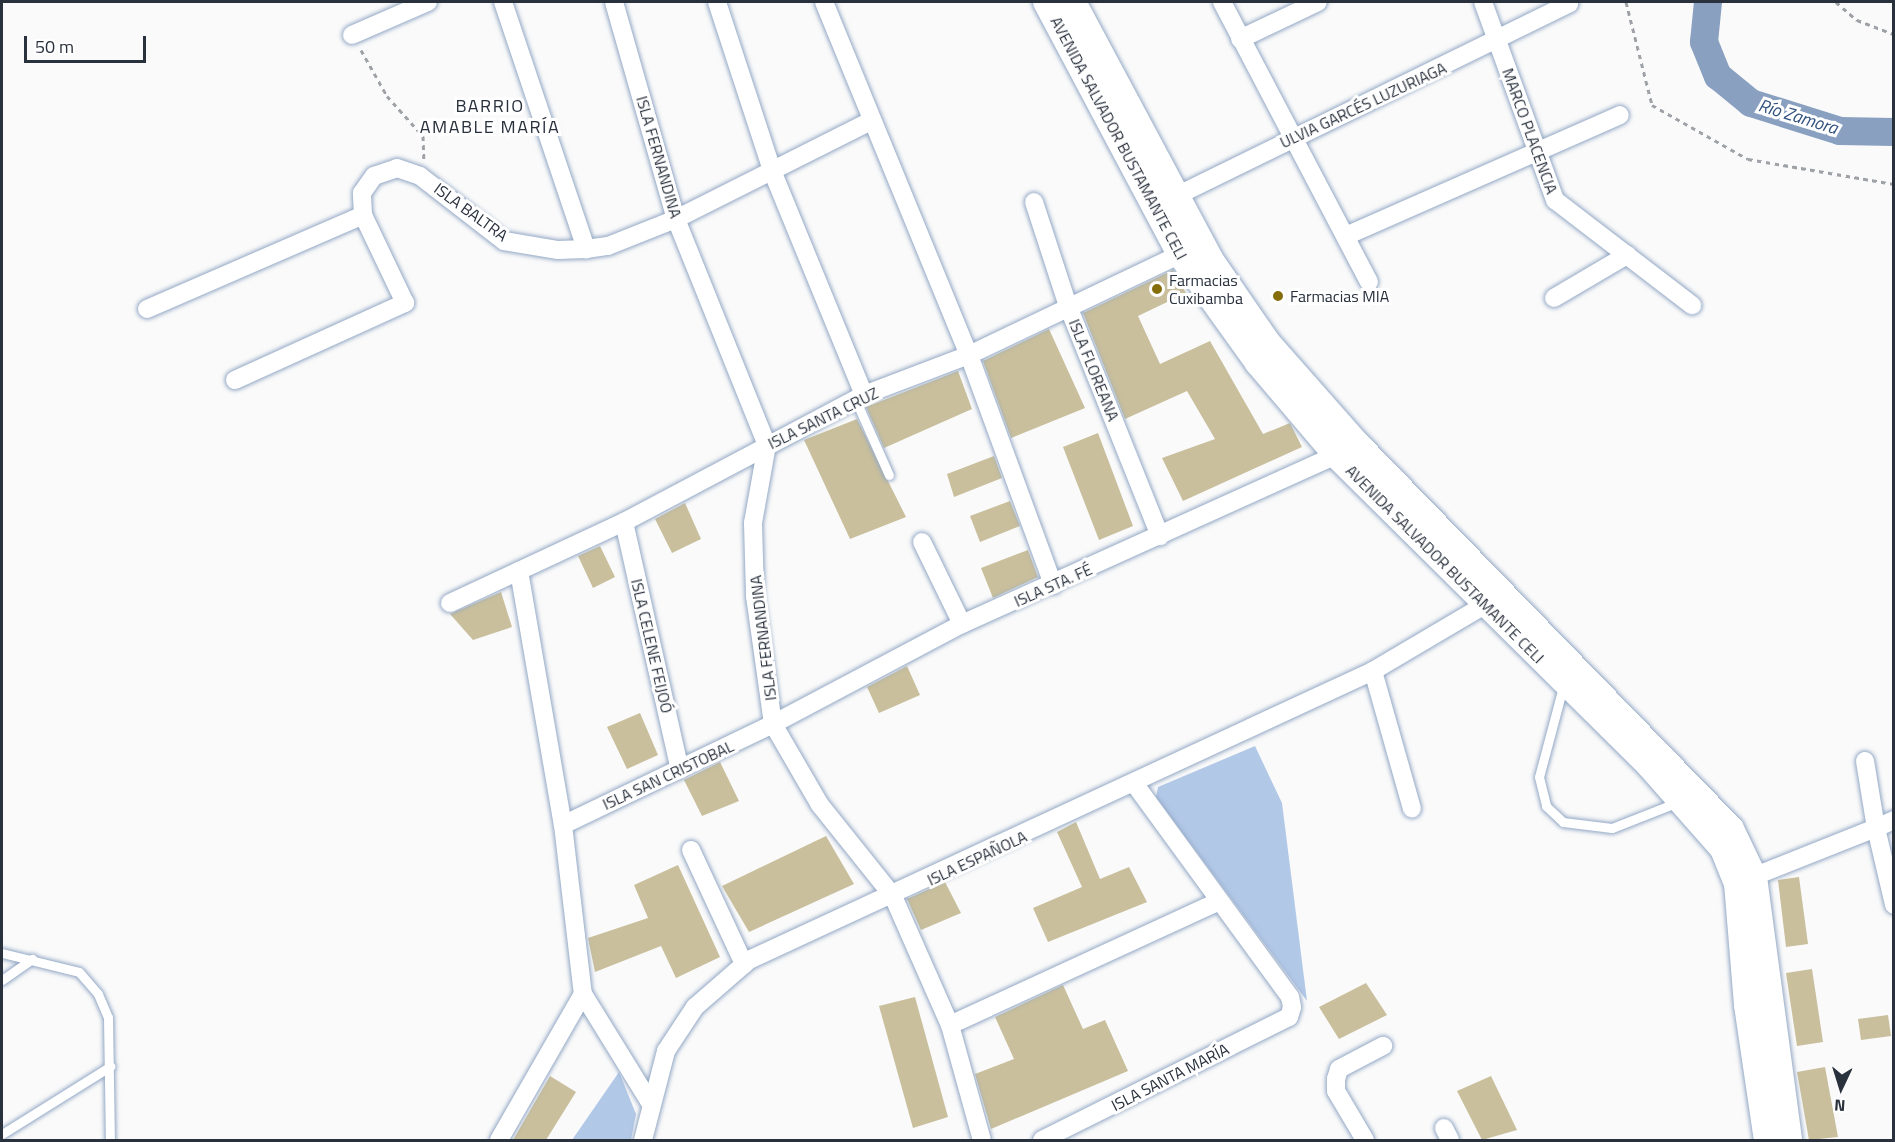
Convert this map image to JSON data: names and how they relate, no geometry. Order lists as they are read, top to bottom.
{
  "streets": {
    "main road": ["AVENIDA SALVADOR BUSTAMANTE CELI"],
    "street": [
      "ULVIA GARCÉS LUZURIAGA",
      "MARCO PLACENCIA",
      "ISLA FERNANDINA",
      "ISLA BALTRA",
      "ISLA FLOREANA",
      "ISLA SANTA CRUZ",
      "ISLA STA. FÉ",
      "ISLA CELENE FEIJOÓ",
      "ISLA SAN CRISTOBAL",
      "ISLA ESPAÑOLA",
      "ISLA SANTA MARÍA"
    ]
  },
  "crossings": [
    ["ULVIA GARCÉS LUZURIAGA", "MARCO PLACENCIA"],
    ["ULVIA GARCÉS LUZURIAGA", "AVENIDA SALVADOR BUSTAMANTE CELI"],
    ["AVENIDA SALVADOR BUSTAMANTE CELI", "ISLA SANTA CRUZ"],
    ["AVENIDA SALVADOR BUSTAMANTE CELI", "ISLA STA. FÉ"],
    ["AVENIDA SALVADOR BUSTAMANTE CELI", "ISLA ESPAÑOLA"],
    ["ISLA FERNANDINA", "ISLA BALTRA"],
    ["ISLA FERNANDINA", "ISLA SANTA CRUZ"],
    ["ISLA FERNANDINA", "ISLA STA. FÉ"],
    ["ISLA FERNANDINA", "ISLA SAN CRISTOBAL"],
    ["ISLA FERNANDINA", "ISLA ESPAÑOLA"],
    ["ISLA FLOREANA", "ISLA SANTA CRUZ"],
    ["ISLA FLOREANA", "ISLA STA. FÉ"],
    ["ISLA SANTA CRUZ", "ISLA CELENE FEIJOÓ"],
    ["ISLA STA. FÉ", "ISLA SAN CRISTOBAL"],
    ["ISLA CELENE FEIJOÓ", "ISLA SAN CRISTOBAL"]
  ],
  "districts": ["BARRIO AMABLE MARÍA"],
  "water": ["Río Zamora"],
  "places": ["Farmacias Cuxibamba", "Farmacias MIA"],
  "scale_bar": "50 m",
  "north": "bottom"
}
